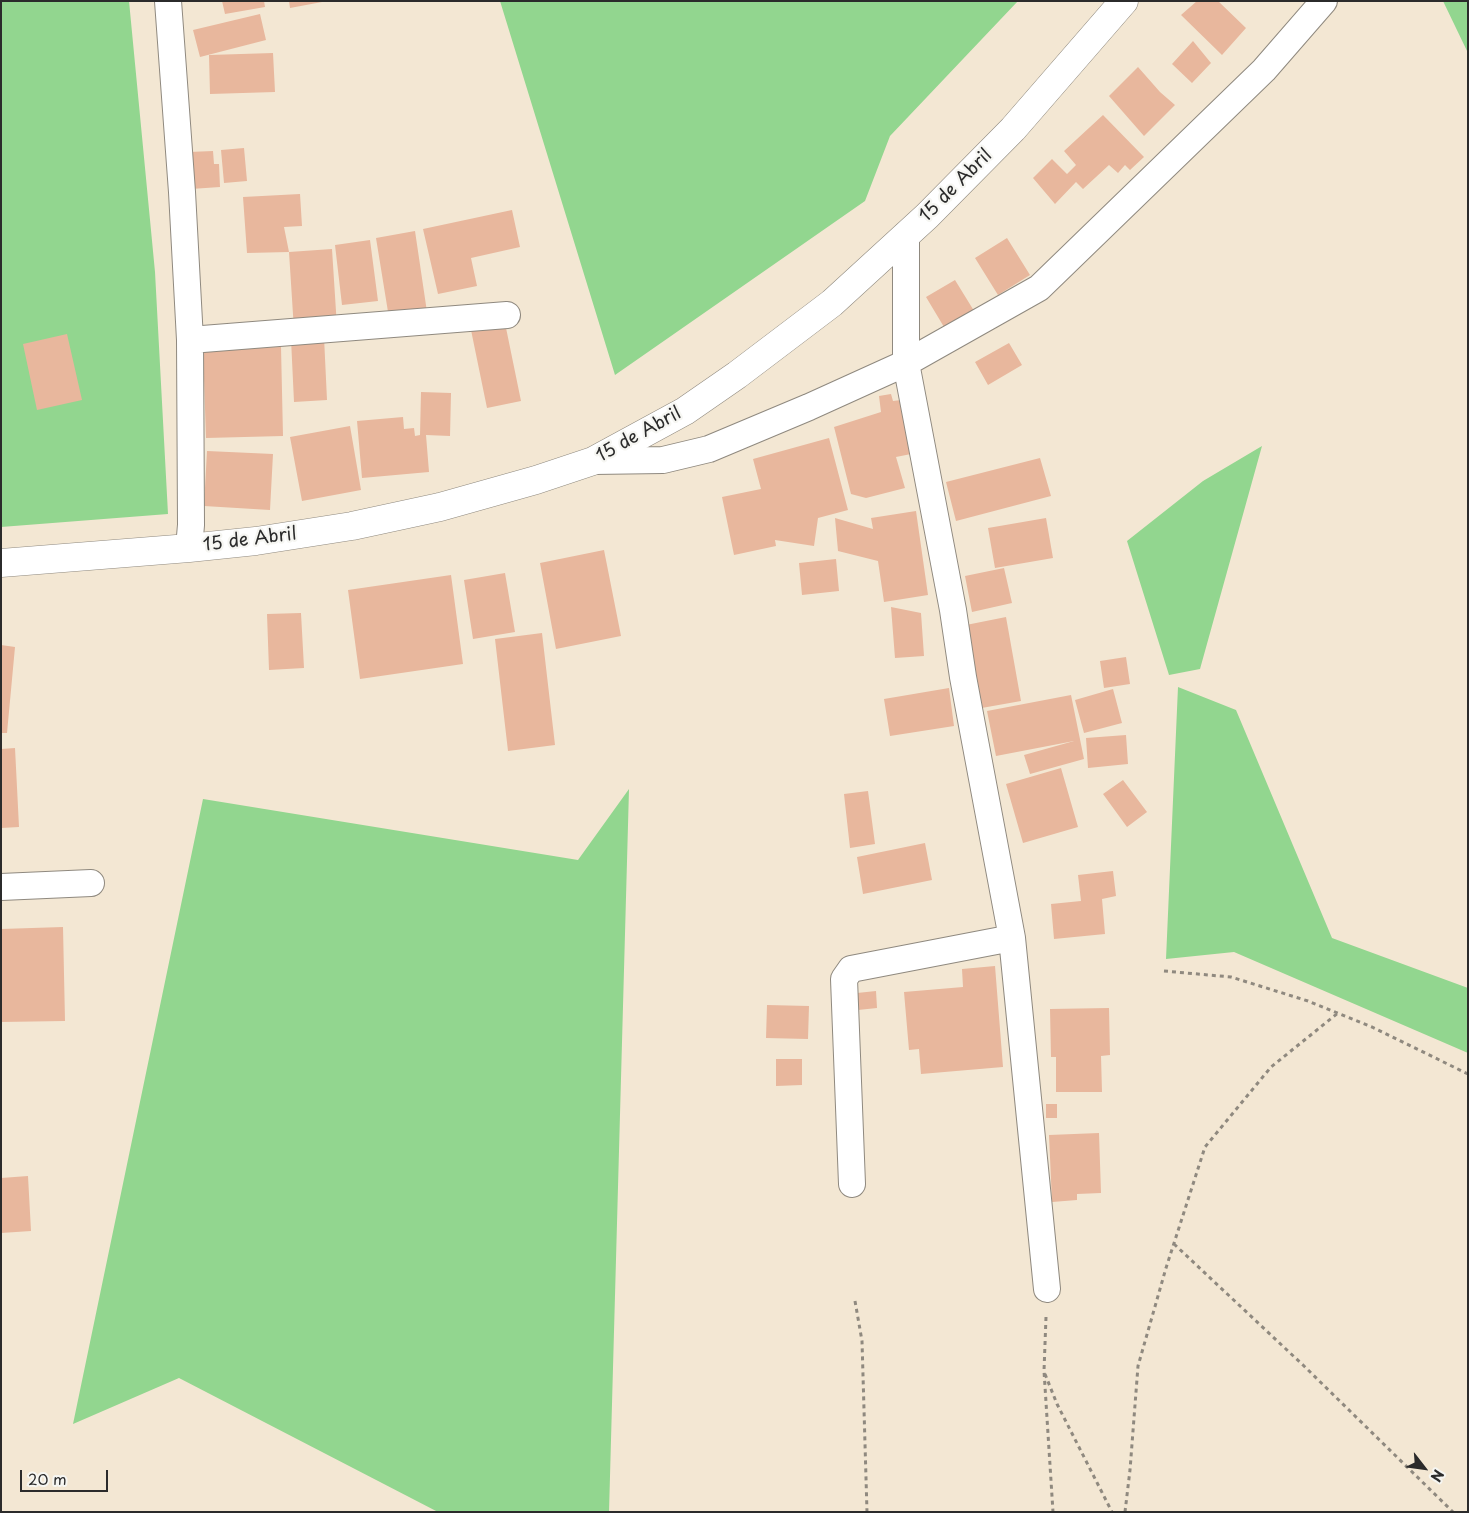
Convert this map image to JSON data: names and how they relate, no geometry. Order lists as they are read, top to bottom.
{
  "streets": {
    "main road": ["15 de Abril"]
  },
  "scale_bar": "20 m",
  "north": "bottom right"
}
